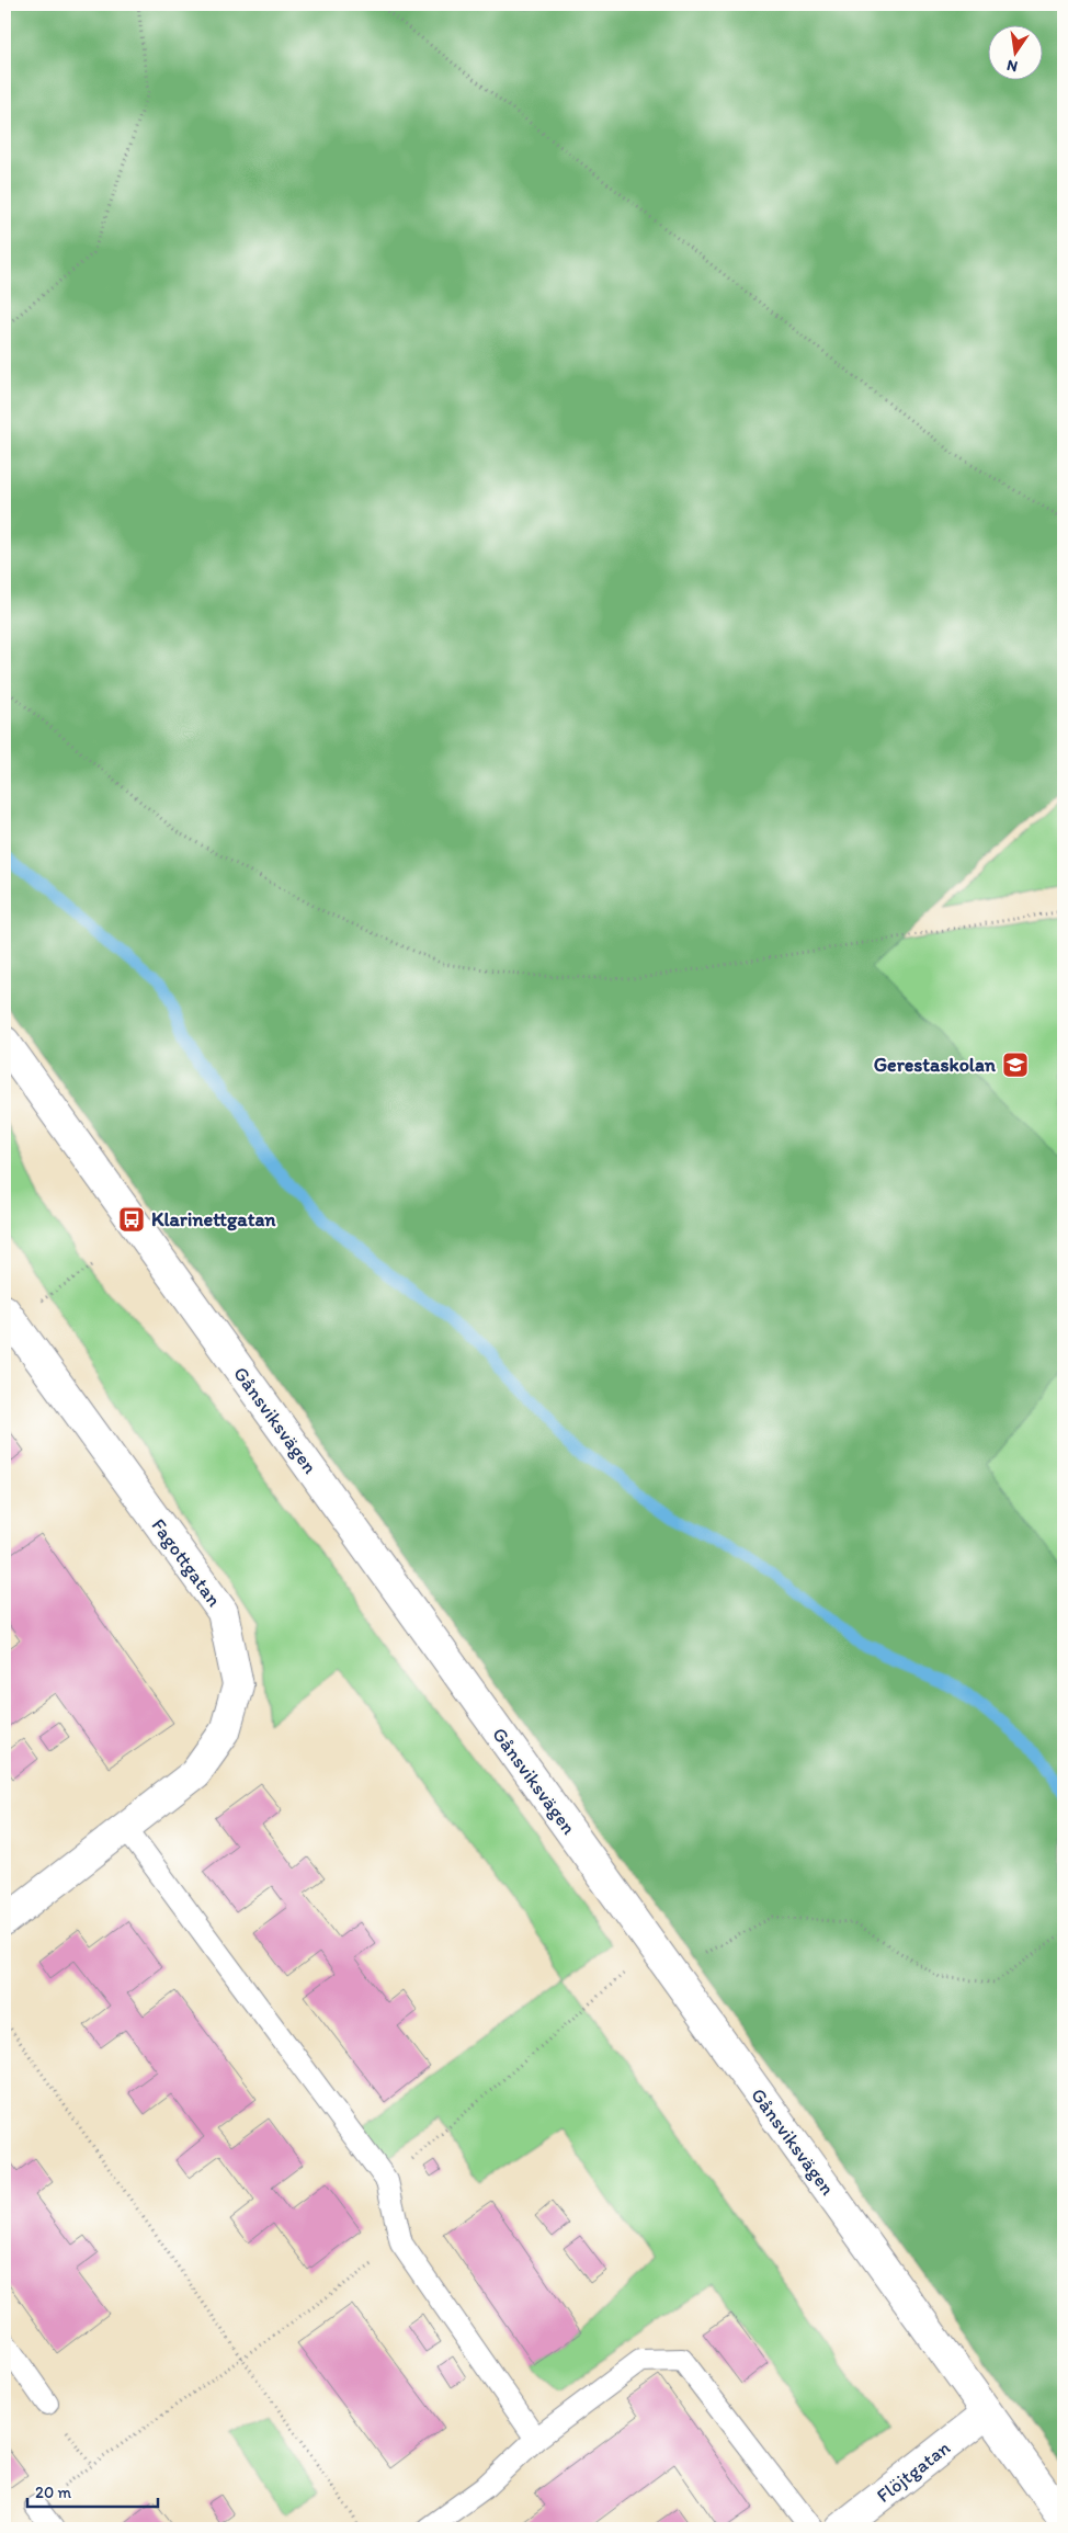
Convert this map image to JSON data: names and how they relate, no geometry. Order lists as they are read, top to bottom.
{
  "streets": {
    "main road": ["Gånsviksvägen", "Fagottgatan", "Flöjtgatan"]
  },
  "crossings": [
    ["Gånsviksvägen", "Flöjtgatan"]
  ],
  "places": {
    "school or university": ["Gerestaskolan"],
    "bus stop": ["Klarinettgatan"]
  },
  "scale_bar": "20 m",
  "north": "bottom"
}
